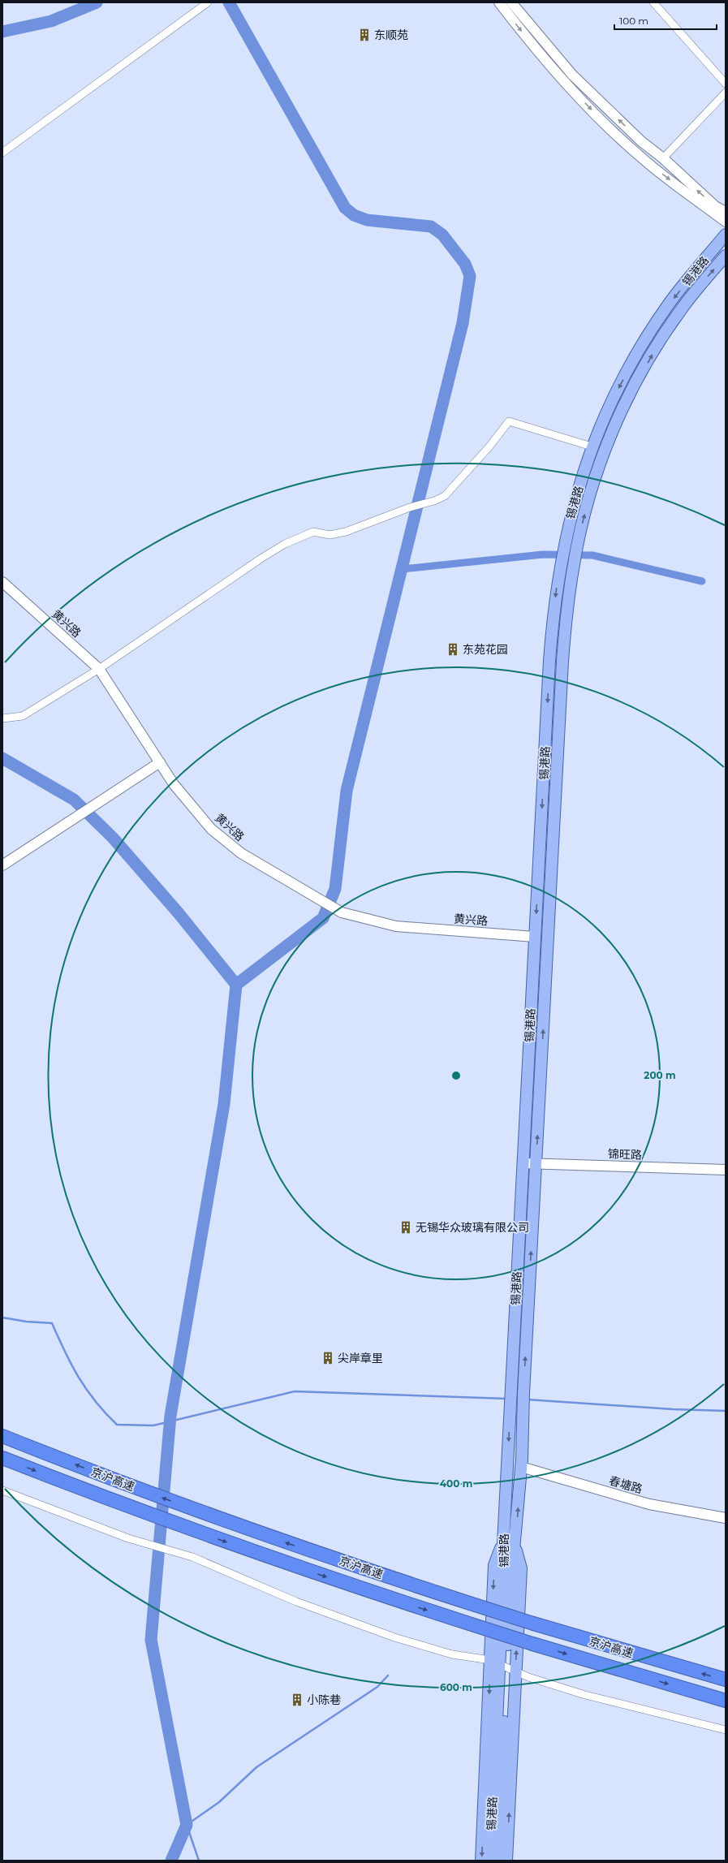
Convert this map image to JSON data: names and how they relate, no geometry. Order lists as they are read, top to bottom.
{
  "streets": {
    "highway": ["京沪高速"],
    "main road": ["锡港路"],
    "street": ["黄兴路", "锦旺路", "春塘路"]
  },
  "crossings": [
    ["锡港路", "黄兴路"],
    ["锡港路", "锦旺路"],
    ["锡港路", "春塘路"]
  ],
  "places": {
    "building": [
      "东顺苑",
      "东苑花园",
      "无锡华众玻璃有限公司",
      "尖岸章里",
      "小陈巷"
    ]
  },
  "scale_bar": "100 m",
  "rings": ["200 m", "400 m", "600 m"]
}
